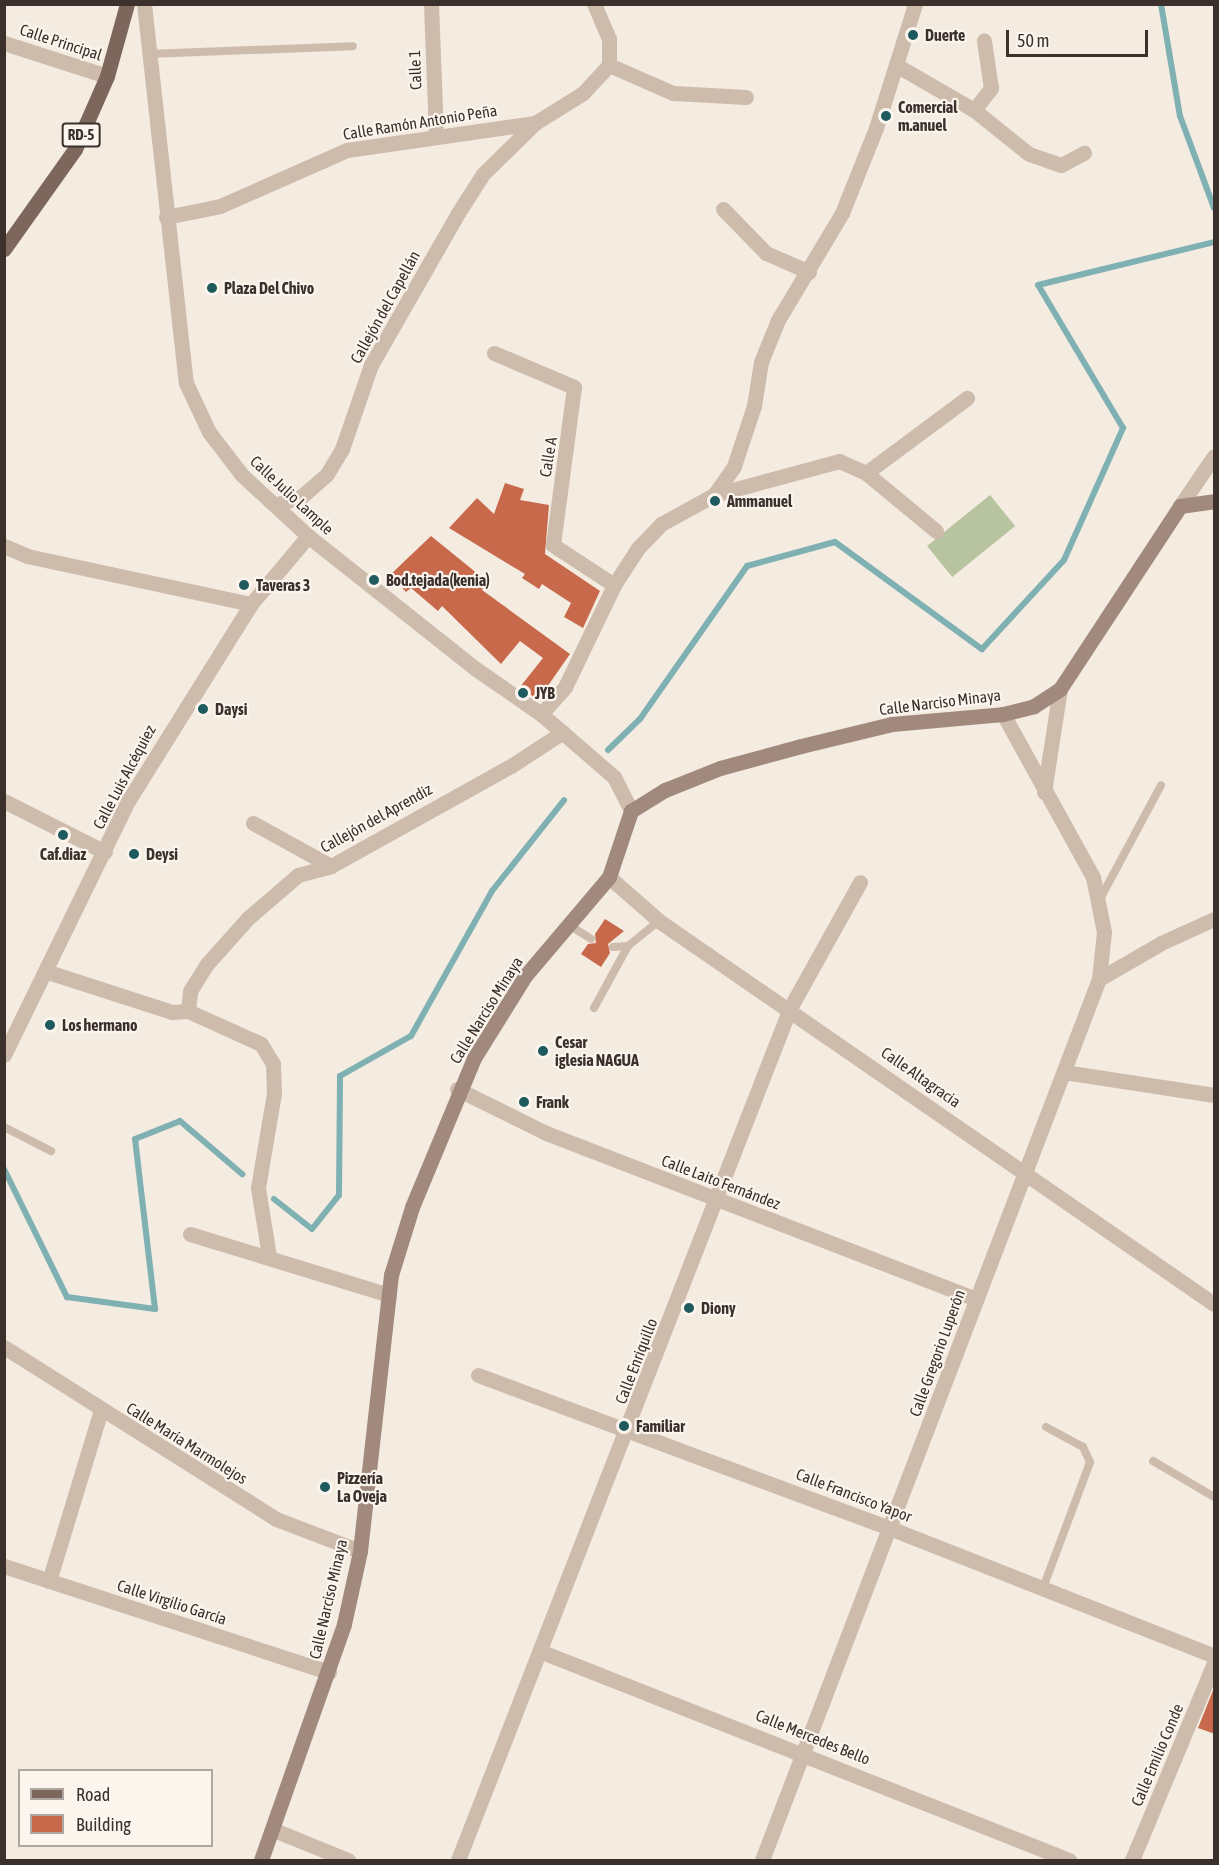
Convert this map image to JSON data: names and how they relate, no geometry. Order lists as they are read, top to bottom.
{
  "streets": {
    "main road": ["RD-5"],
    "street": [
      "Calle Principal",
      "Calle 1",
      "Calle Ramón Antonio Peña",
      "Callejón del Capellán",
      "Calle A",
      "Calle Julio Lample",
      "Calle Narciso Minaya",
      "Calle Luis Alcéquiez",
      "Callejón del Aprendiz",
      "Calle Altagracia",
      "Calle Laito Fernández",
      "Calle Gregorio Luperón",
      "Calle Enriquillo",
      "Calle María Marmolejos",
      "Calle Francisco Yapor",
      "Calle Virgilio García",
      "Calle Mercedes Bello",
      "Calle Emilio Conde"
    ]
  },
  "crossings": [
    ["Calle Principal", "RD-5"],
    ["Calle 1", "Calle Ramón Antonio Peña"],
    ["Calle Ramón Antonio Peña", "Callejón del Capellán"],
    ["Calle Ramón Antonio Peña", "Calle Julio Lample"],
    ["Callejón del Capellán", "Calle Julio Lample"],
    ["Calle Julio Lample", "Calle Narciso Minaya"],
    ["Calle Julio Lample", "Calle Luis Alcéquiez"],
    ["Calle Julio Lample", "Callejón del Aprendiz"],
    ["Calle Narciso Minaya", "Calle Altagracia"],
    ["Calle Narciso Minaya", "Calle Laito Fernández"],
    ["Calle Narciso Minaya", "Calle Gregorio Luperón"],
    ["Calle Narciso Minaya", "Calle María Marmolejos"],
    ["Calle Narciso Minaya", "Calle Virgilio García"],
    ["Calle Altagracia", "Calle Gregorio Luperón"],
    ["Calle Altagracia", "Calle Enriquillo"],
    ["Calle Laito Fernández", "Calle Gregorio Luperón"],
    ["Calle Laito Fernández", "Calle Enriquillo"],
    ["Calle Gregorio Luperón", "Calle Francisco Yapor"],
    ["Calle Gregorio Luperón", "Calle Mercedes Bello"],
    ["Calle Enriquillo", "Calle Francisco Yapor"],
    ["Calle Enriquillo", "Calle Mercedes Bello"]
  ],
  "places": [
    "Duerte",
    "Comercial m.anuel",
    "Plaza Del Chivo",
    "Ammanuel",
    "Bod.tejada(kenia)",
    "Taveras 3",
    "JYB",
    "Daysi",
    "Caf.diaz",
    "Deysi",
    "Los hermano",
    "Cesar iglesia NAGUA",
    "Frank",
    "Diony",
    "Familiar",
    "Pizzería La Oveja"
  ],
  "legend": ["Road", "Building"],
  "scale_bar": "50 m"
}
